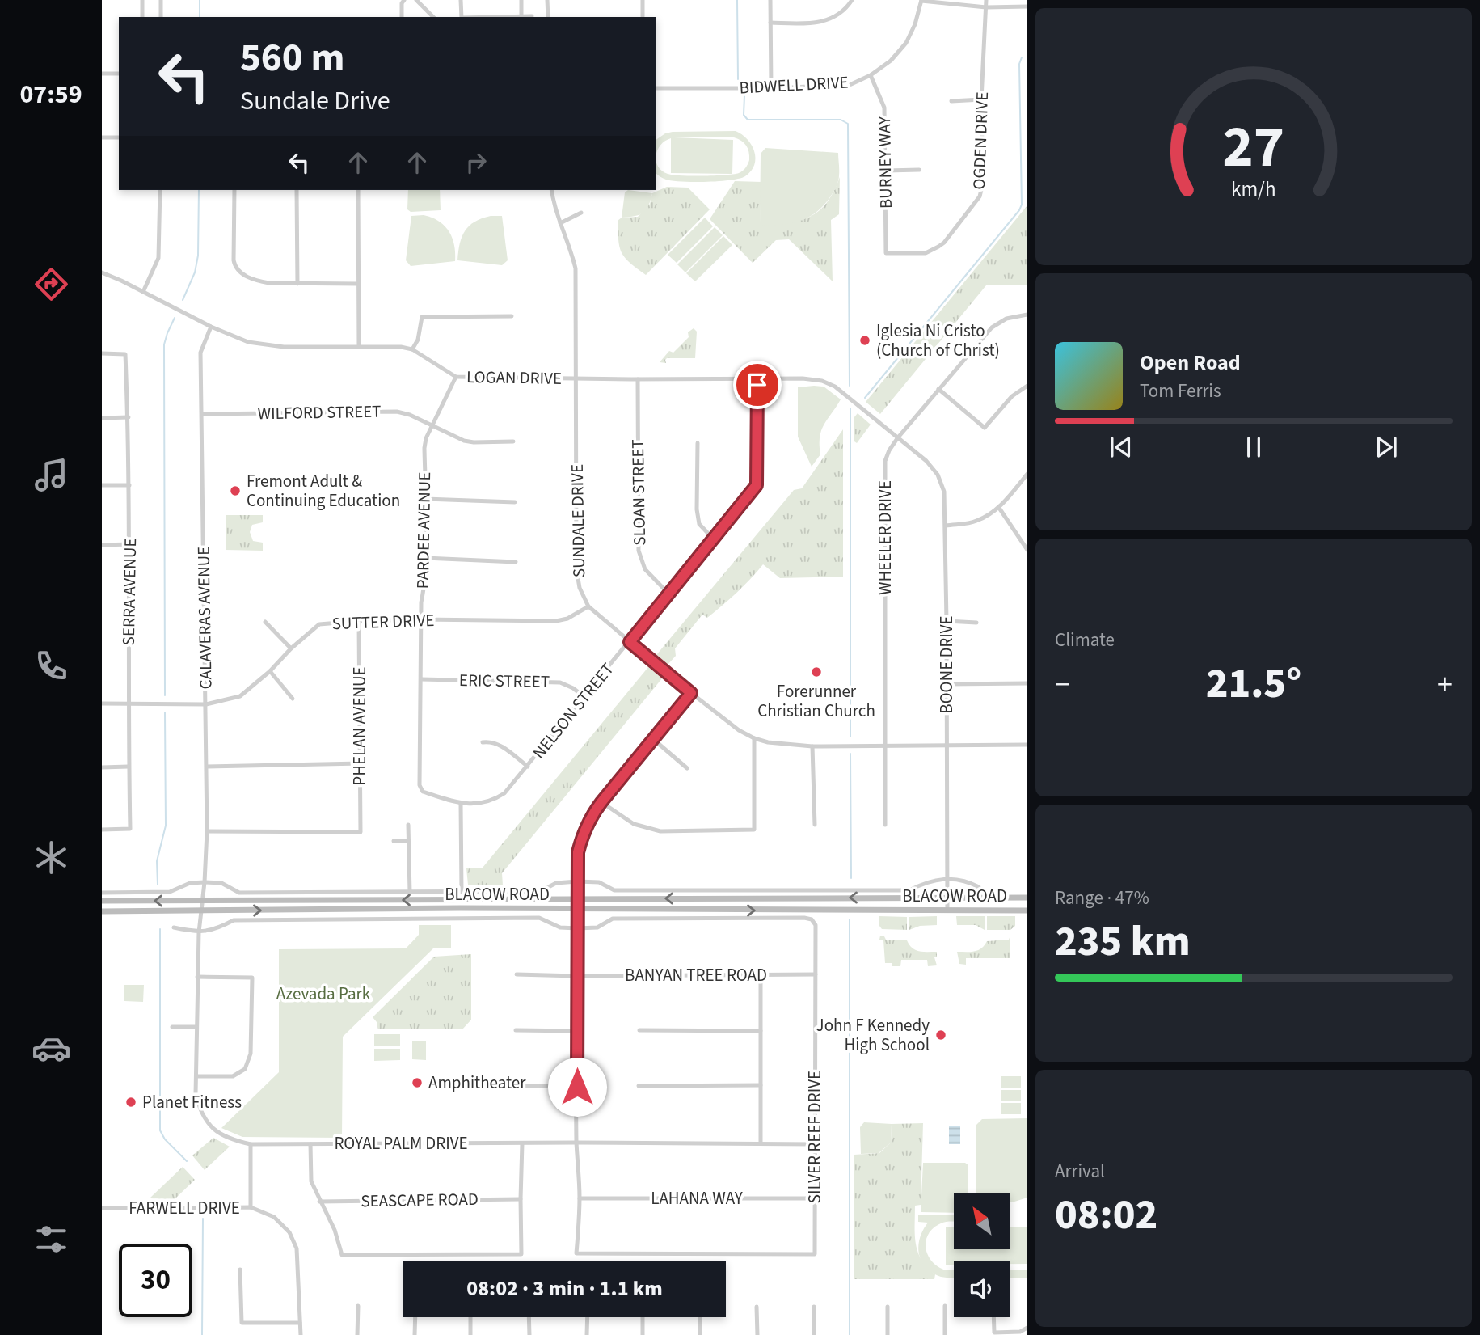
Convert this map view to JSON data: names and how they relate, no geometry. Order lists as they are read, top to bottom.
{
  "streets": {
    "main road": ["BLACOW ROAD"],
    "street": [
      "BIDWELL DRIVE",
      "OGDEN DRIVE",
      "BURNEY WAY",
      "LOGAN DRIVE",
      "WILFORD STREET",
      "SLOAN STREET",
      "SUNDALE DRIVE",
      "PARDEE AVENUE",
      "WHEELER DRIVE",
      "SERRA AVENUE",
      "CALAVERAS AVENUE",
      "SUTTER DRIVE",
      "BOONE DRIVE",
      "ERIC STREET",
      "NELSON STREET",
      "PHELAN AVENUE",
      "BANYAN TREE ROAD",
      "SILVER REEF DRIVE",
      "ROYAL PALM DRIVE",
      "LAHANA WAY",
      "SEASCAPE ROAD",
      "FARWELL DRIVE"
    ]
  },
  "crossings": [
    ["BIDWELL DRIVE", "BURNEY WAY"],
    ["OGDEN DRIVE", "BURNEY WAY"],
    ["LOGAN DRIVE", "SLOAN STREET"],
    ["LOGAN DRIVE", "SUNDALE DRIVE"],
    ["LOGAN DRIVE", "PARDEE AVENUE"],
    ["LOGAN DRIVE", "WHEELER DRIVE"],
    ["LOGAN DRIVE", "CALAVERAS AVENUE"],
    ["LOGAN DRIVE", "BOONE DRIVE"],
    ["LOGAN DRIVE", "NELSON STREET"],
    ["WILFORD STREET", "PARDEE AVENUE"],
    ["WILFORD STREET", "CALAVERAS AVENUE"],
    ["SLOAN STREET", "NELSON STREET"],
    ["SUNDALE DRIVE", "SUTTER DRIVE"],
    ["PARDEE AVENUE", "SUTTER DRIVE"],
    ["PARDEE AVENUE", "ERIC STREET"],
    ["PARDEE AVENUE", "NELSON STREET"],
    ["WHEELER DRIVE", "BOONE DRIVE"],
    ["SERRA AVENUE", "SUTTER DRIVE"],
    ["CALAVERAS AVENUE", "SUTTER DRIVE"],
    ["CALAVERAS AVENUE", "PHELAN AVENUE"],
    ["CALAVERAS AVENUE", "BLACOW ROAD"],
    ["CALAVERAS AVENUE", "ROYAL PALM DRIVE"],
    ["SUTTER DRIVE", "PHELAN AVENUE"],
    ["BOONE DRIVE", "BLACOW ROAD"],
    ["ERIC STREET", "NELSON STREET"],
    ["BLACOW ROAD", "SILVER REEF DRIVE"],
    ["BLACOW ROAD", "ROYAL PALM DRIVE"],
    ["BANYAN TREE ROAD", "SILVER REEF DRIVE"],
    ["SILVER REEF DRIVE", "ROYAL PALM DRIVE"],
    ["SILVER REEF DRIVE", "LAHANA WAY"]
  ],
  "parks": ["Azevada Park"],
  "places": [
    "Iglesia Ni Cristo (Church of Christ)",
    "Fremont Adult & Continuing Education",
    "Forerunner Christian Church",
    "John F Kennedy High School",
    "Amphitheater",
    "Planet Fitness"
  ],
  "north": "top left",
  "page": {
    "tabs": "07:59",
    "turn": ["560 m", "Sundale Drive"],
    "song": ["Open Road", "Tom Ferris"],
    "tile": [
      "Climate",
      ["Range · 47%", "235 km"],
      ["Arrival", "08:02"]
    ],
    "heat": ["−", "21.5°", "+"],
    "limit": "30",
    "trip": "08:02 · 3 min · 1.1 km",
    "gauge": ["27", "km/h"]
  }
}
